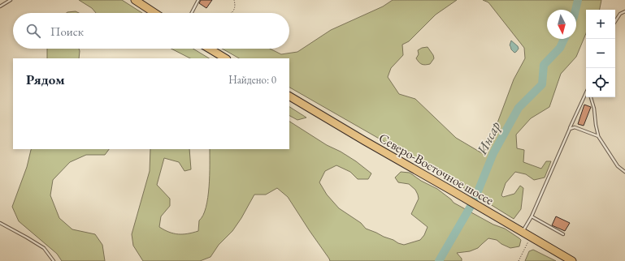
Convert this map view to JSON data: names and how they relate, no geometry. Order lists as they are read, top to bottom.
{
  "streets": {
    "main road": ["Северо-Восточное шоссе"]
  },
  "water": ["Инсар"],
  "north": "bottom",
  "page": {
    "map_buttons": ["+", "−"],
    "search": "Поиск",
    "heading": ["Рядом", "Найдено: 0"]
  }
}
